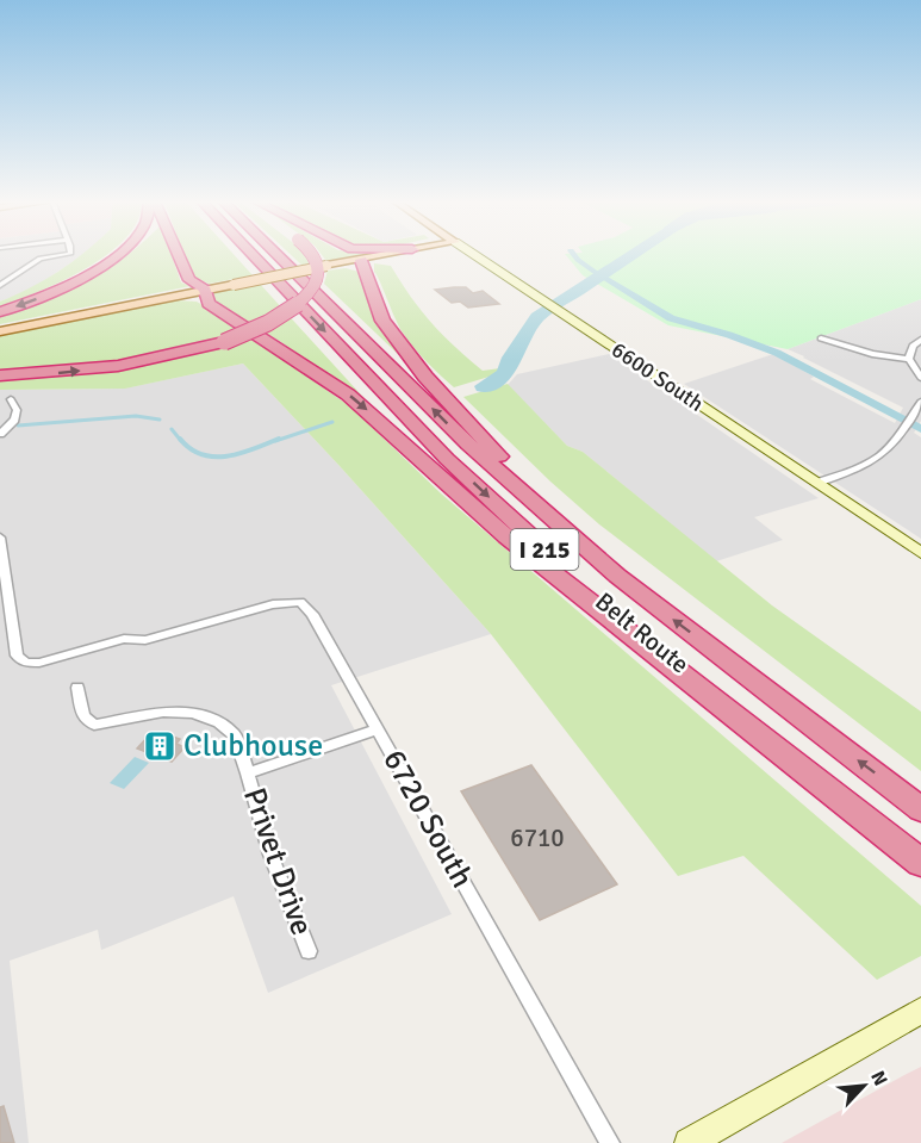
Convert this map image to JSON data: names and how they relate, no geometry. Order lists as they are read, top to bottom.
{
  "streets": {
    "highway": ["I 215", "Belt Route"],
    "main road": ["6600 South"],
    "street": ["6720 South", "Privet Drive"]
  },
  "crossings": [
    ["6720 South", "Privet Drive"]
  ],
  "places": {
    "building": ["Clubhouse"]
  },
  "house_numbers": ["6710"],
  "north": "top right"
}
